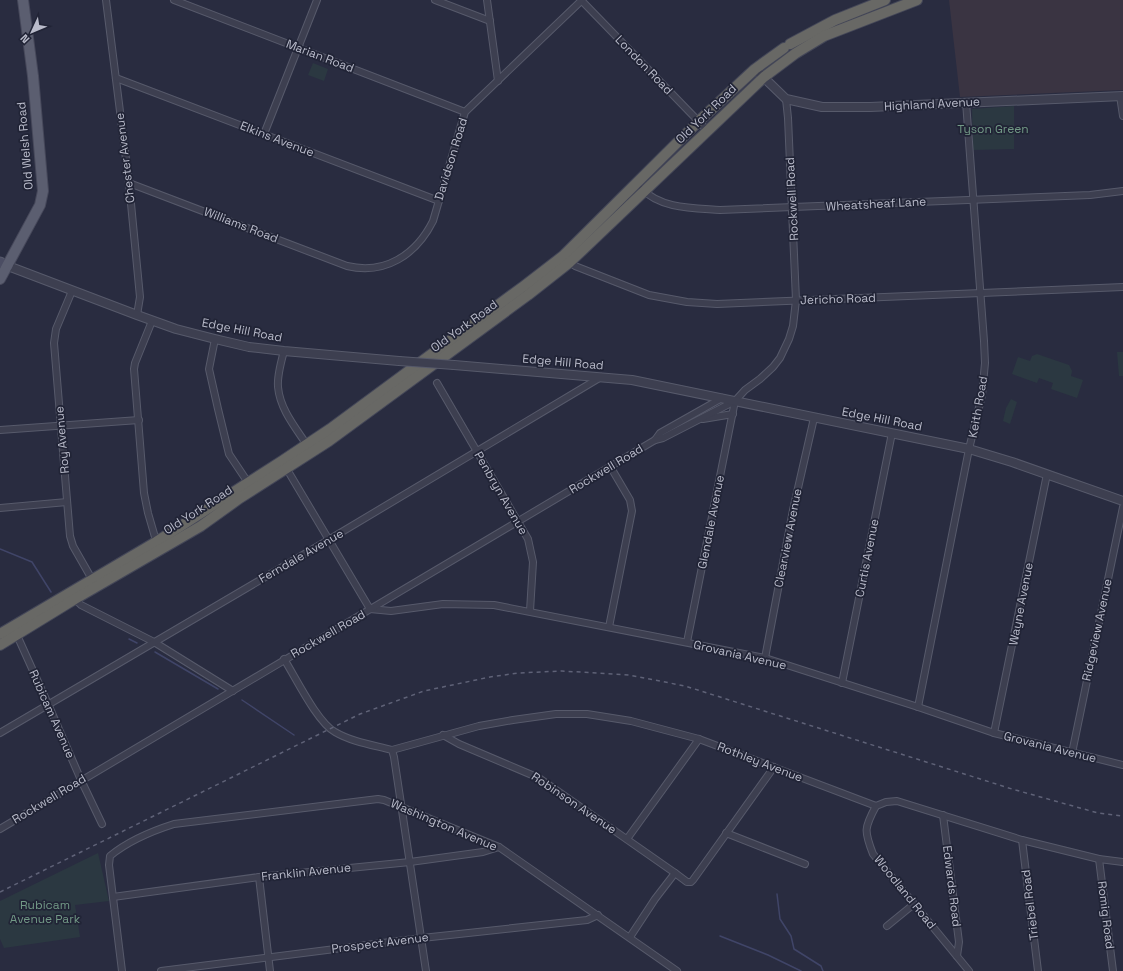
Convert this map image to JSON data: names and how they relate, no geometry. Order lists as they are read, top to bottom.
{
  "streets": {
    "highway": ["Old York Road"],
    "main road": ["Old Welsh Road"],
    "street": [
      "Marian Road",
      "London Road",
      "Highland Avenue",
      "Elkins Avenue",
      "Chester Avenue",
      "Davidson Road",
      "Rockwell Road",
      "Wheatsheaf Lane",
      "Williams Road",
      "Jericho Road",
      "Edge Hill Road",
      "Keith Road",
      "Roy Avenue",
      "Penbryn Avenue",
      "Glendale Avenue",
      "Clearview Avenue",
      "Ferndale Avenue",
      "Curtis Avenue",
      "Wayne Avenue",
      "Ridgeview Avenue",
      "Grovania Avenue",
      "Rubicam Avenue",
      "Rothley Avenue",
      "Robinson Avenue",
      "Washington Avenue",
      "Franklin Avenue",
      "Edwards Road",
      "Woodland Road",
      "Triebel Road",
      "Romig Road",
      "Prospect Avenue"
    ]
  },
  "crossings": [
    ["Marian Road", "Davidson Road"],
    ["London Road", "Old York Road"],
    ["London Road", "Davidson Road"],
    ["Highland Avenue", "Rockwell Road"],
    ["Highland Avenue", "Keith Road"],
    ["Old York Road", "Wheatsheaf Lane"],
    ["Old York Road", "Jericho Road"],
    ["Old York Road", "Roy Avenue"],
    ["Old York Road", "Rubicam Avenue"],
    ["Elkins Avenue", "Chester Avenue"],
    ["Elkins Avenue", "Davidson Road"],
    ["Old Welsh Road", "Edge Hill Road"],
    ["Chester Avenue", "Williams Road"],
    ["Chester Avenue", "Edge Hill Road"],
    ["Davidson Road", "Williams Road"],
    ["Rockwell Road", "Wheatsheaf Lane"],
    ["Rockwell Road", "Jericho Road"],
    ["Rockwell Road", "Edge Hill Road"],
    ["Rockwell Road", "Penbryn Avenue"],
    ["Rockwell Road", "Glendale Avenue"],
    ["Rockwell Road", "Grovania Avenue"],
    ["Rockwell Road", "Rubicam Avenue"],
    ["Wheatsheaf Lane", "Keith Road"],
    ["Jericho Road", "Keith Road"],
    ["Edge Hill Road", "Keith Road"],
    ["Edge Hill Road", "Roy Avenue"],
    ["Edge Hill Road", "Glendale Avenue"],
    ["Edge Hill Road", "Clearview Avenue"],
    ["Edge Hill Road", "Ferndale Avenue"],
    ["Edge Hill Road", "Curtis Avenue"],
    ["Edge Hill Road", "Wayne Avenue"],
    ["Keith Road", "Grovania Avenue"],
    ["Penbryn Avenue", "Ferndale Avenue"],
    ["Penbryn Avenue", "Grovania Avenue"],
    ["Glendale Avenue", "Grovania Avenue"],
    ["Clearview Avenue", "Grovania Avenue"],
    ["Ferndale Avenue", "Rubicam Avenue"],
    ["Curtis Avenue", "Grovania Avenue"],
    ["Wayne Avenue", "Grovania Avenue"],
    ["Ridgeview Avenue", "Grovania Avenue"],
    ["Rothley Avenue", "Robinson Avenue"],
    ["Rothley Avenue", "Woodland Road"],
    ["Washington Avenue", "Franklin Avenue"],
    ["Washington Avenue", "Prospect Avenue"],
    ["Edwards Road", "Woodland Road"]
  ],
  "parks": ["Tyson Green", "Rubicam Avenue Park"],
  "north": "bottom left"
}
